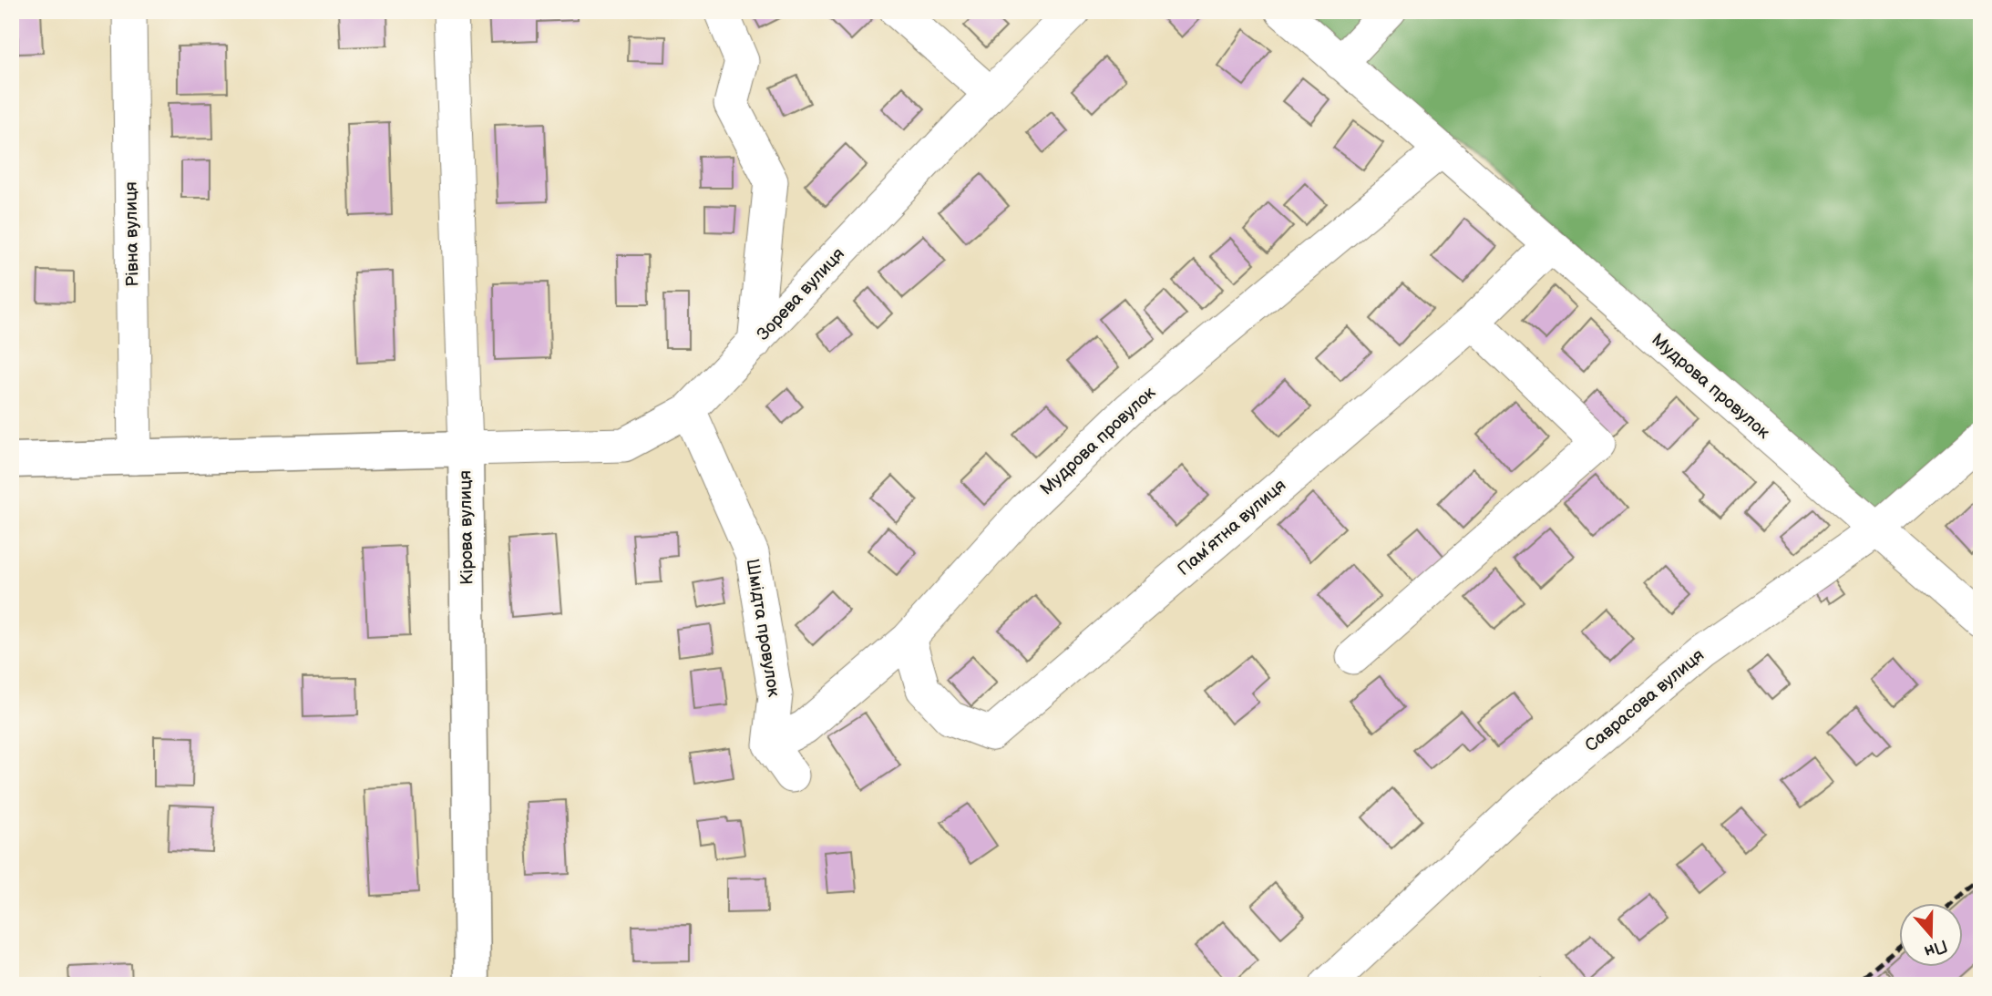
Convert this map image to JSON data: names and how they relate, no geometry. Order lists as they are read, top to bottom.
{
  "streets": {
    "main road": ["Кірова вулиця"],
    "street": [
      "Рівна вулиця",
      "Зорева вулиця",
      "Мудрова провулок",
      "Пам’ятна вулиця",
      "Шмідта провулок",
      "Саврасова вулиця"
    ]
  },
  "crossings": [
    ["Рівна вулиця", "Кірова вулиця"],
    ["Зорева вулиця", "Кірова вулиця"],
    ["Зорева вулиця", "Шмідта провулок"],
    ["Мудрова провулок", "Пам’ятна вулиця"],
    ["Мудрова провулок", "Шмідта провулок"],
    ["Мудрова провулок", "Саврасова вулиця"]
  ],
  "north": "bottom"
}
